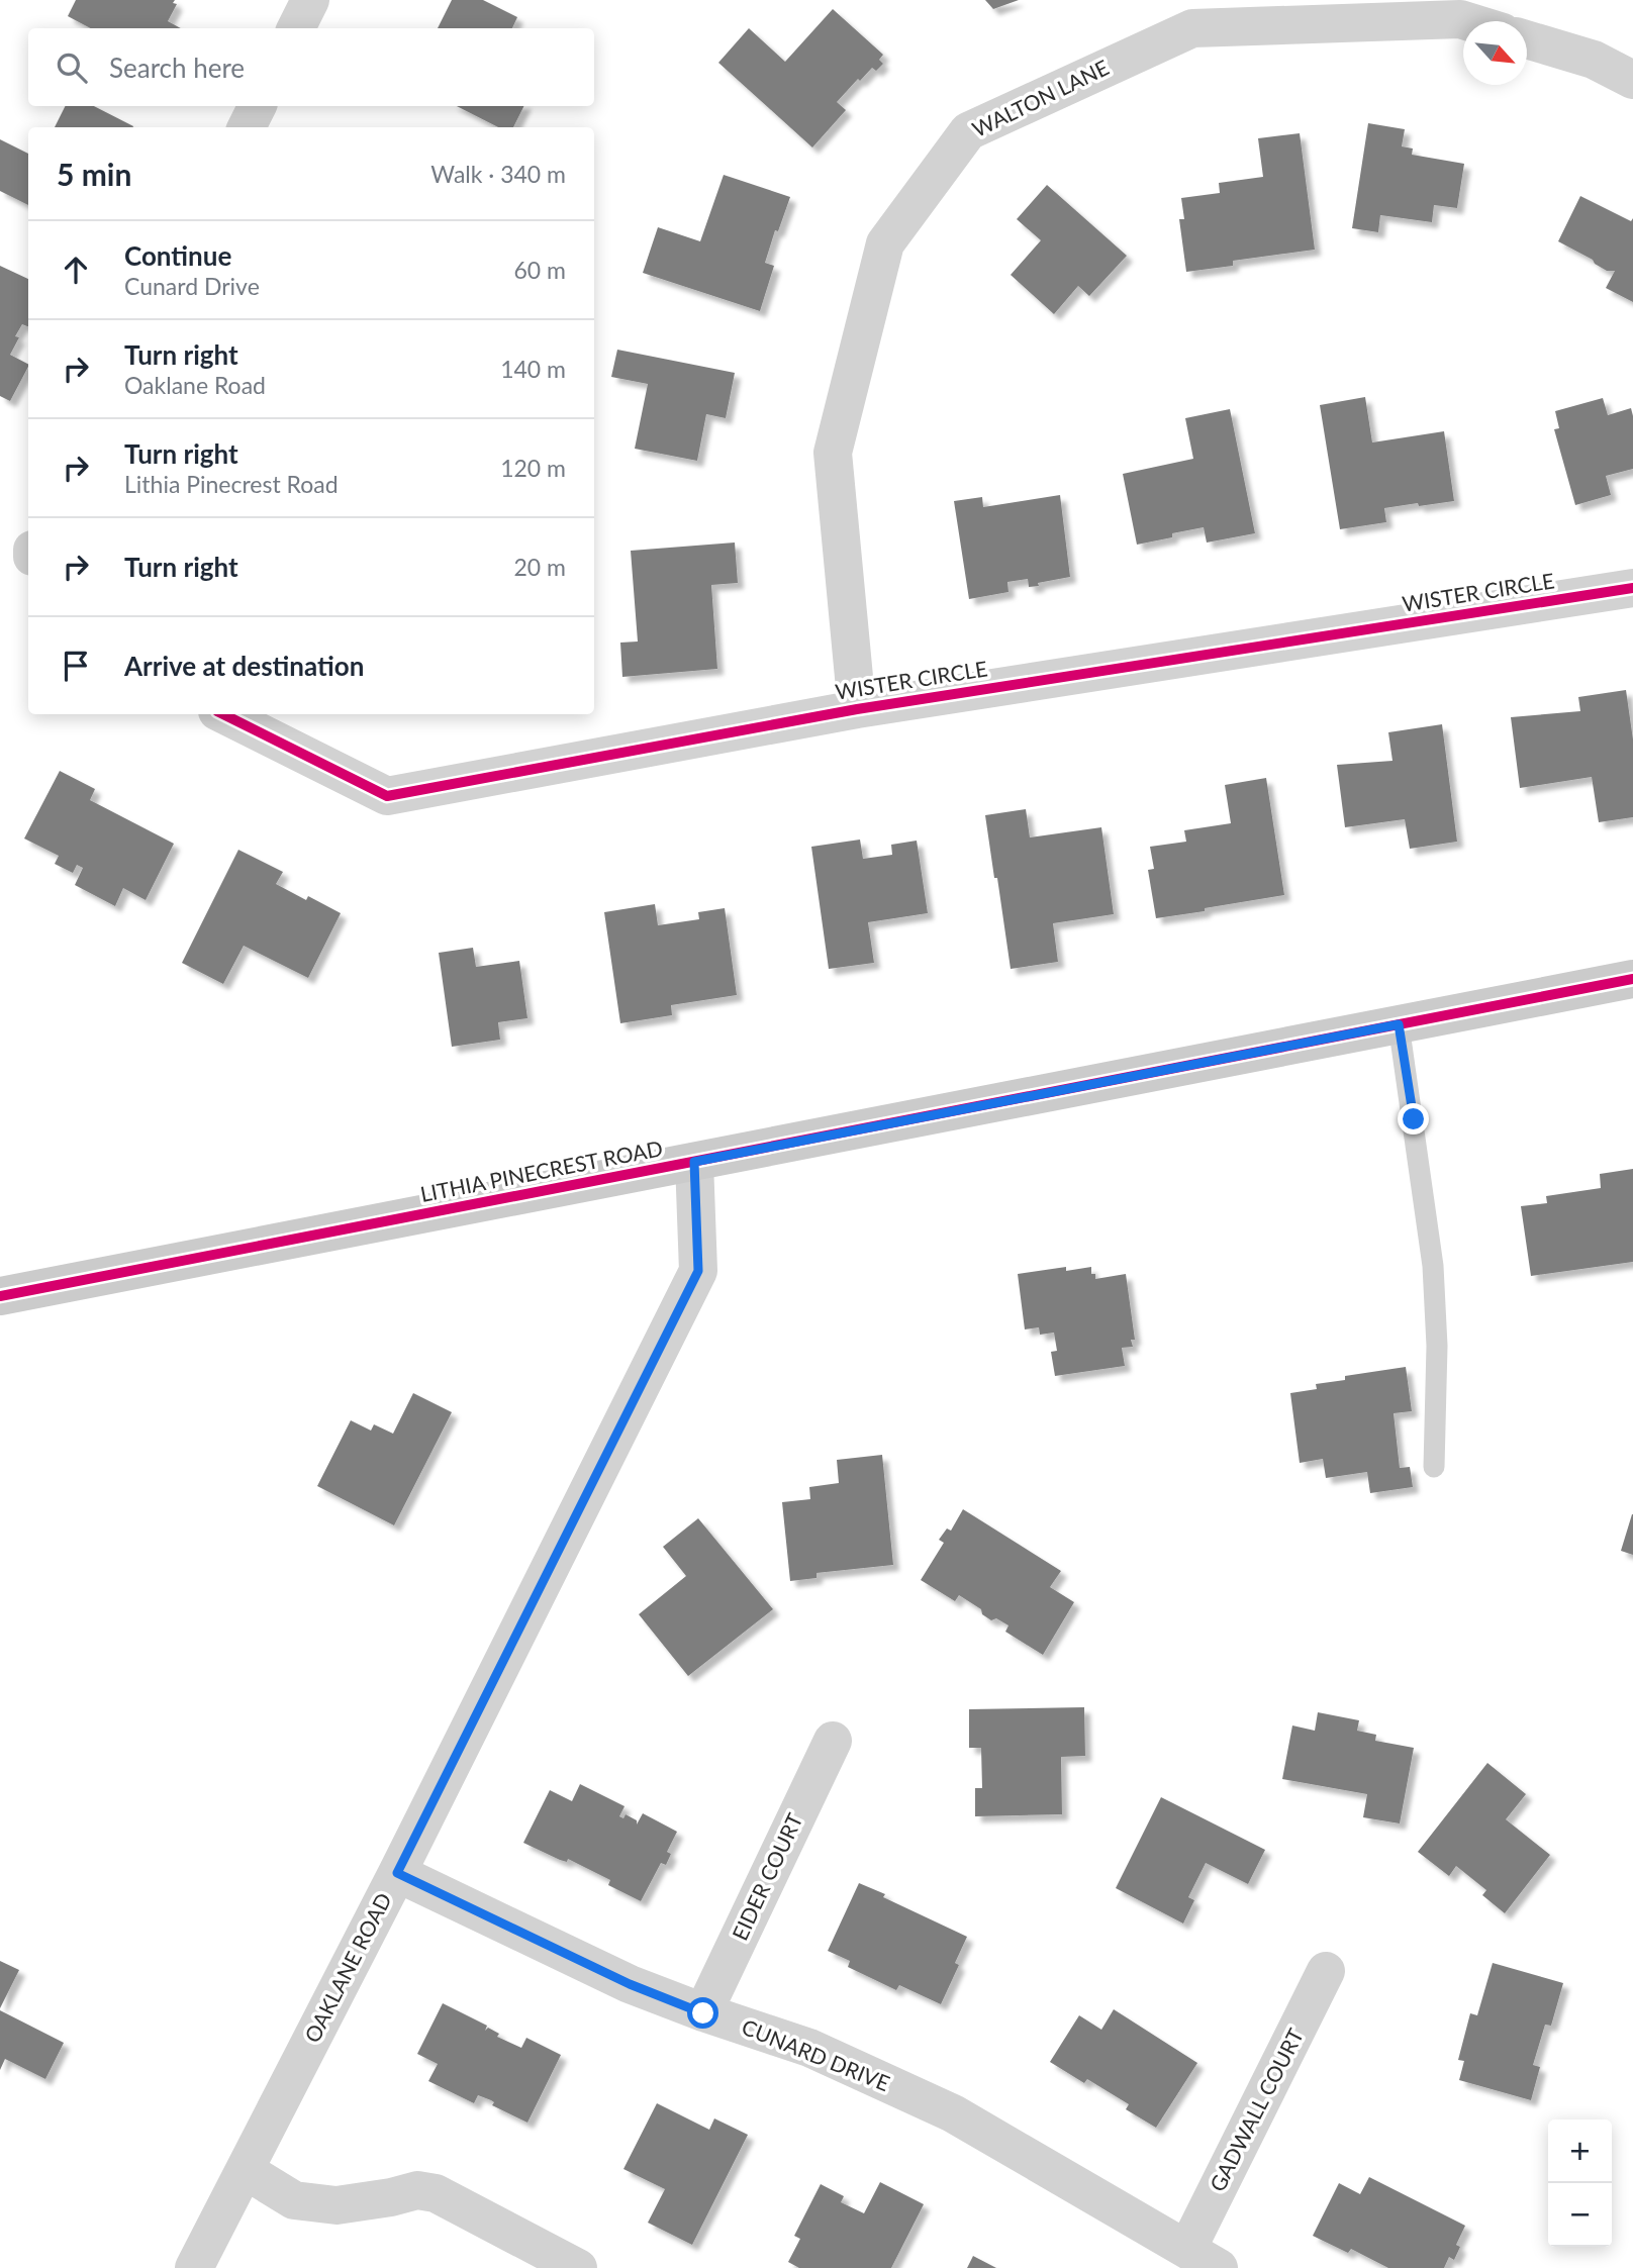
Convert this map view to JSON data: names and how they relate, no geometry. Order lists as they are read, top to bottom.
{
  "streets": {
    "main road": ["LITHIA PINECREST ROAD"],
    "street": [
      "WALTON LANE",
      "WISTER CIRCLE",
      "EIDER COURT",
      "OAKLANE ROAD",
      "CUNARD DRIVE",
      "GADWALL COURT"
    ]
  },
  "crossings": [
    ["WALTON LANE", "WISTER CIRCLE"],
    ["LITHIA PINECREST ROAD", "OAKLANE ROAD"],
    ["EIDER COURT", "CUNARD DRIVE"],
    ["OAKLANE ROAD", "CUNARD DRIVE"],
    ["CUNARD DRIVE", "GADWALL COURT"]
  ],
  "north": "bottom right",
  "page": {
    "search": "Search here",
    "heading": ["5 min", "Walk · 340 m"],
    "list": [
      ["Continue", "Cunard Drive", "60 m"],
      ["Turn right", "Oaklane Road", "140 m"],
      ["Turn right", "Lithia Pinecrest Road", "120 m"],
      ["Turn right", "20 m"],
      "Arrive at destination"
    ],
    "map_buttons": ["+", "−"]
  }
}
